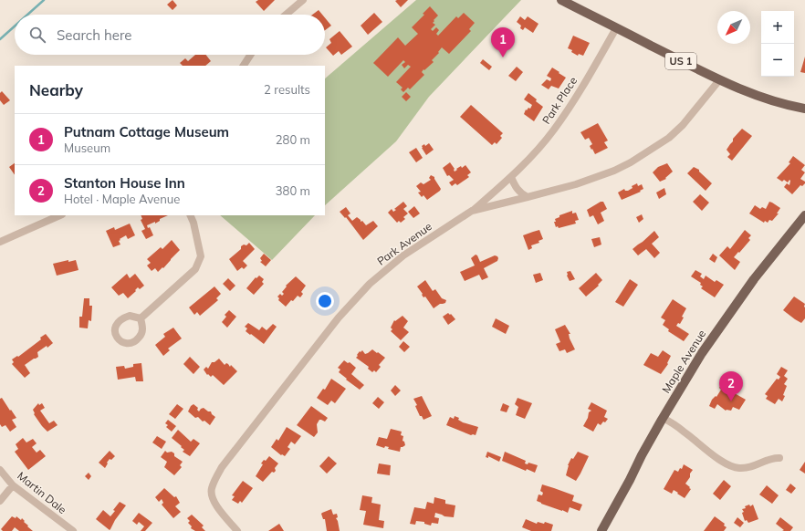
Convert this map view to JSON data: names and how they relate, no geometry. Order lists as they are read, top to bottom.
{
  "streets": {
    "main road": ["US 1", "Maple Avenue"],
    "street": ["Park Place", "Park Avenue", "Martin Dale"]
  },
  "crossings": [
    ["US 1", "Park Place"],
    ["US 1", "Park Avenue"],
    ["Park Place", "Park Avenue"]
  ],
  "north": "bottom left",
  "page": {
    "map_buttons": ["+", "−"],
    "search": "Search here",
    "pins": ["1", "2"],
    "heading": ["Nearby", "2 results"],
    "list": [
      {
        "mark": "1",
        "name": "Putnam Cottage Museum",
        "note": "Museum",
        "value": "280 m"
      },
      {
        "mark": "2",
        "name": "Stanton House Inn",
        "note": "Hotel · Maple Avenue",
        "value": "380 m"
      }
    ]
  }
}
